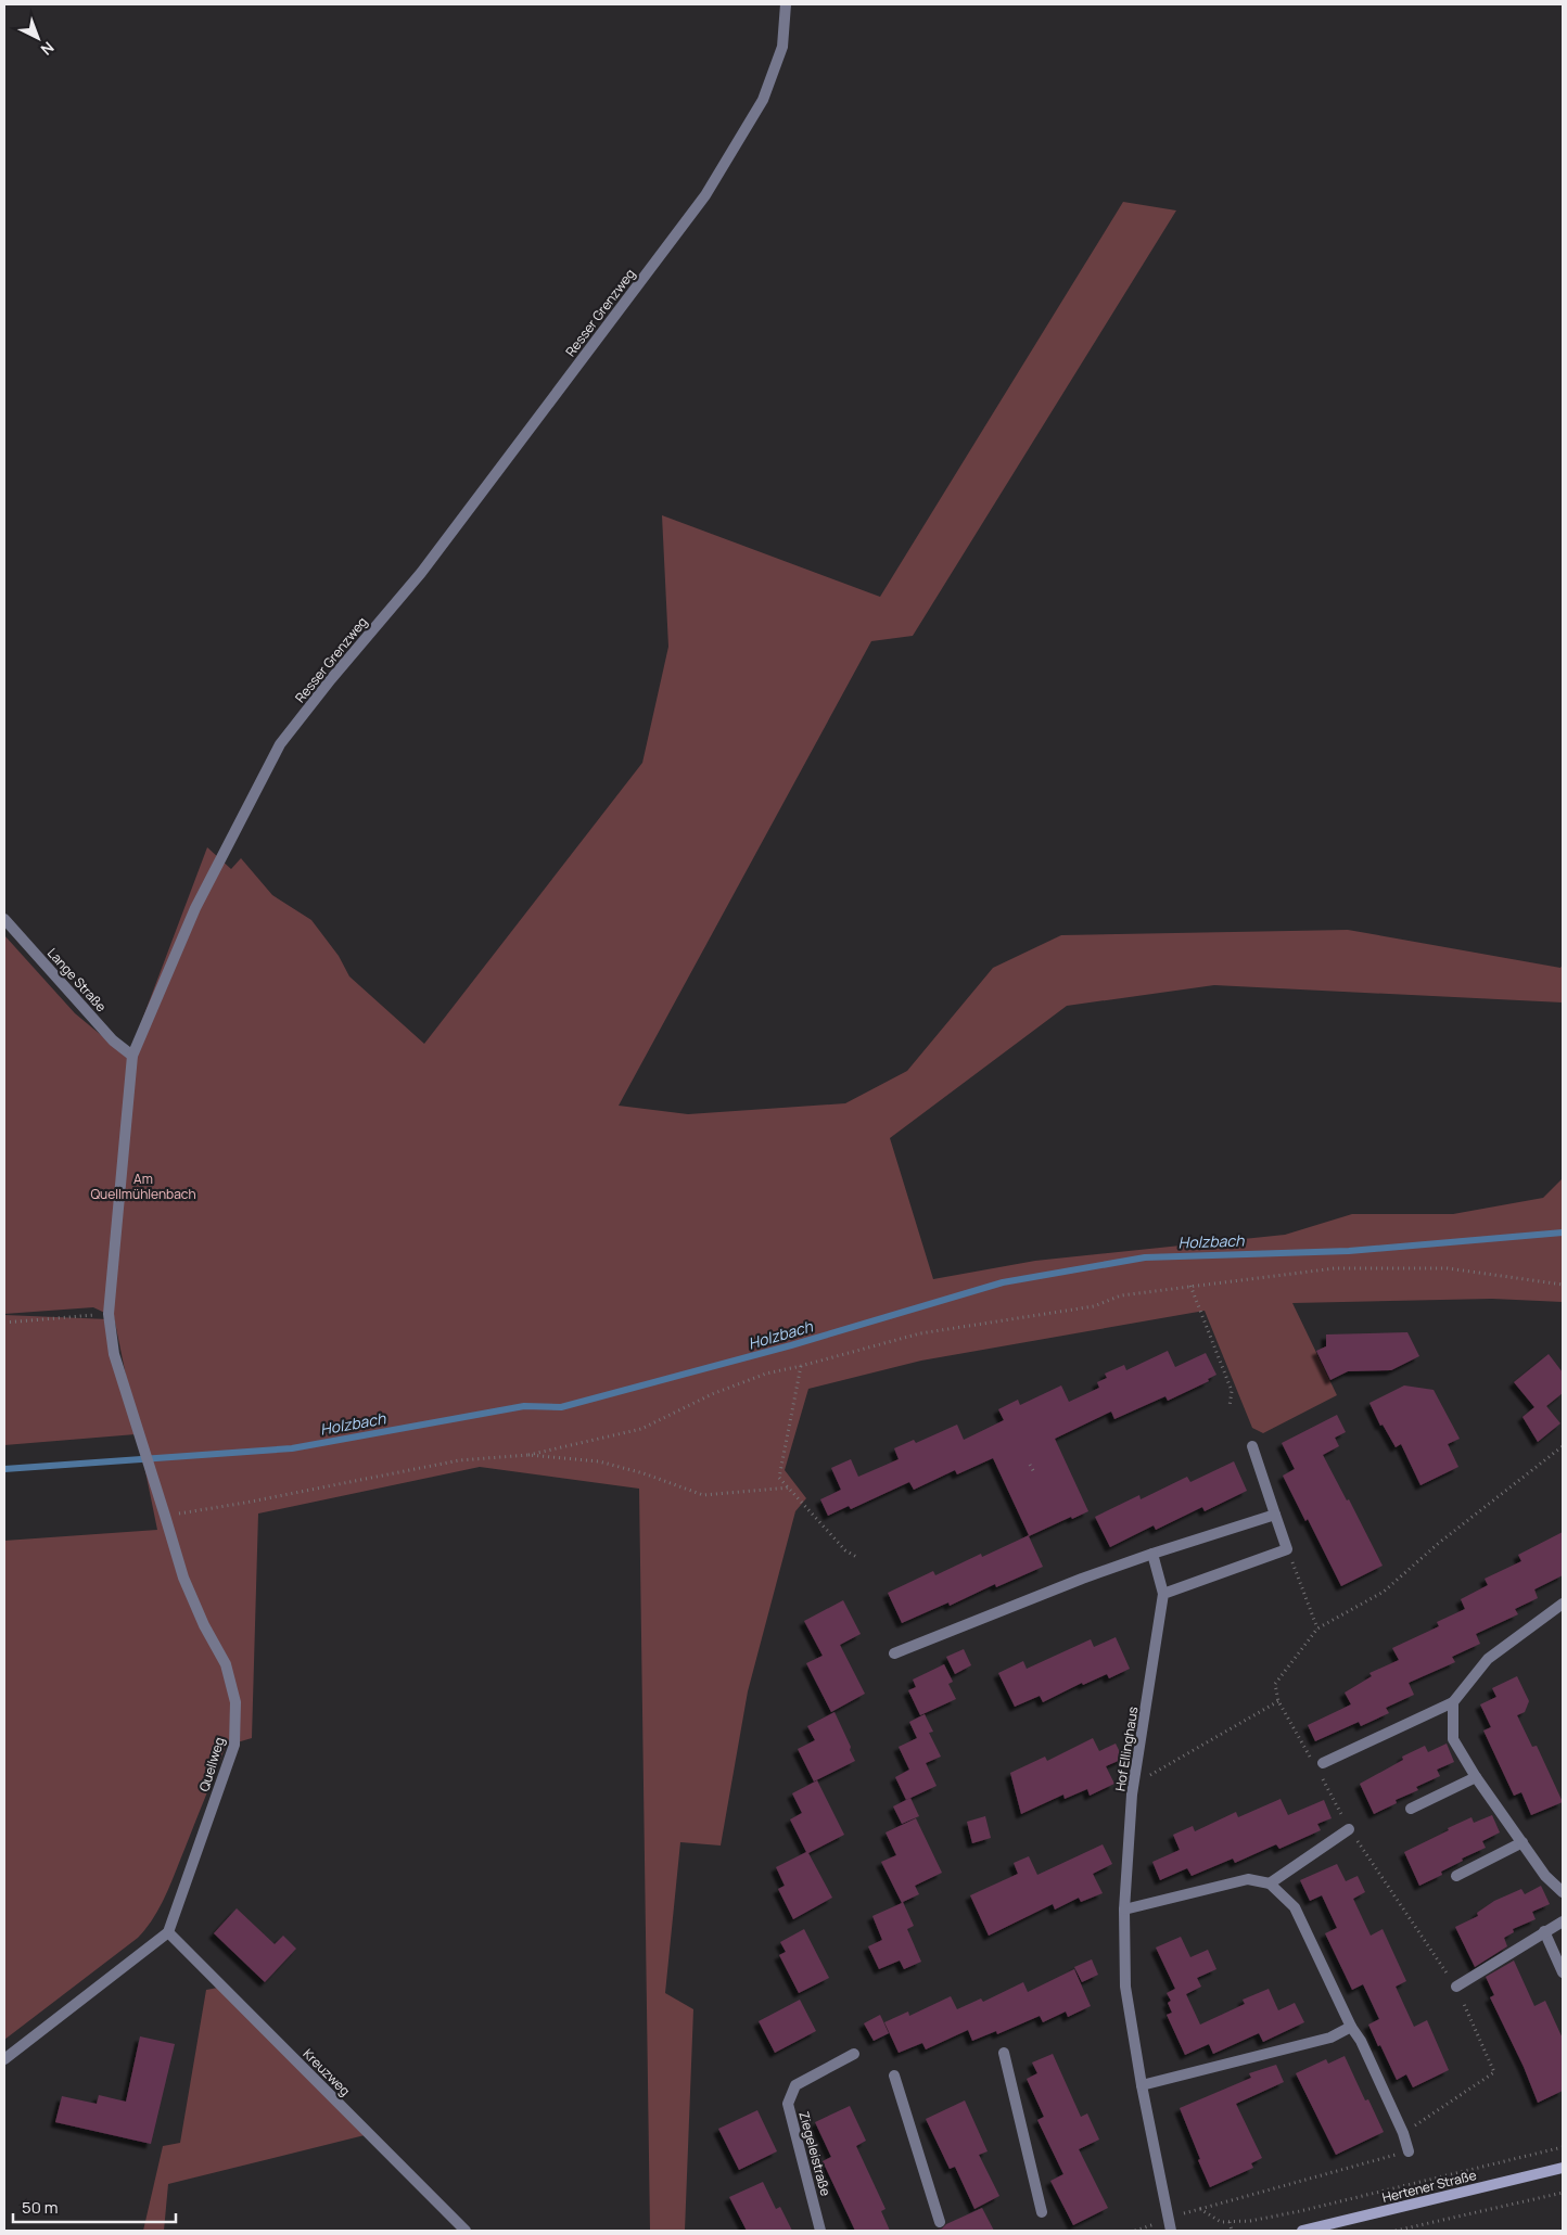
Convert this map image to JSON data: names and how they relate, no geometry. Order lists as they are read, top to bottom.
{
  "streets": {
    "main road": ["Hertener Straße"],
    "street": [
      "Resser Grenzweg",
      "Lange Straße",
      "Hof Ellinghaus",
      "Quellweg",
      "Kreuzweg",
      "Ziegeleistraße"
    ]
  },
  "crossings": [
    ["Resser Grenzweg", "Lange Straße"],
    ["Resser Grenzweg", "Quellweg"],
    ["Quellweg", "Kreuzweg"]
  ],
  "water": ["Holzbach"],
  "parks": ["Am Quellmühlenbach"],
  "scale_bar": "50 m",
  "north": "bottom right"
}
